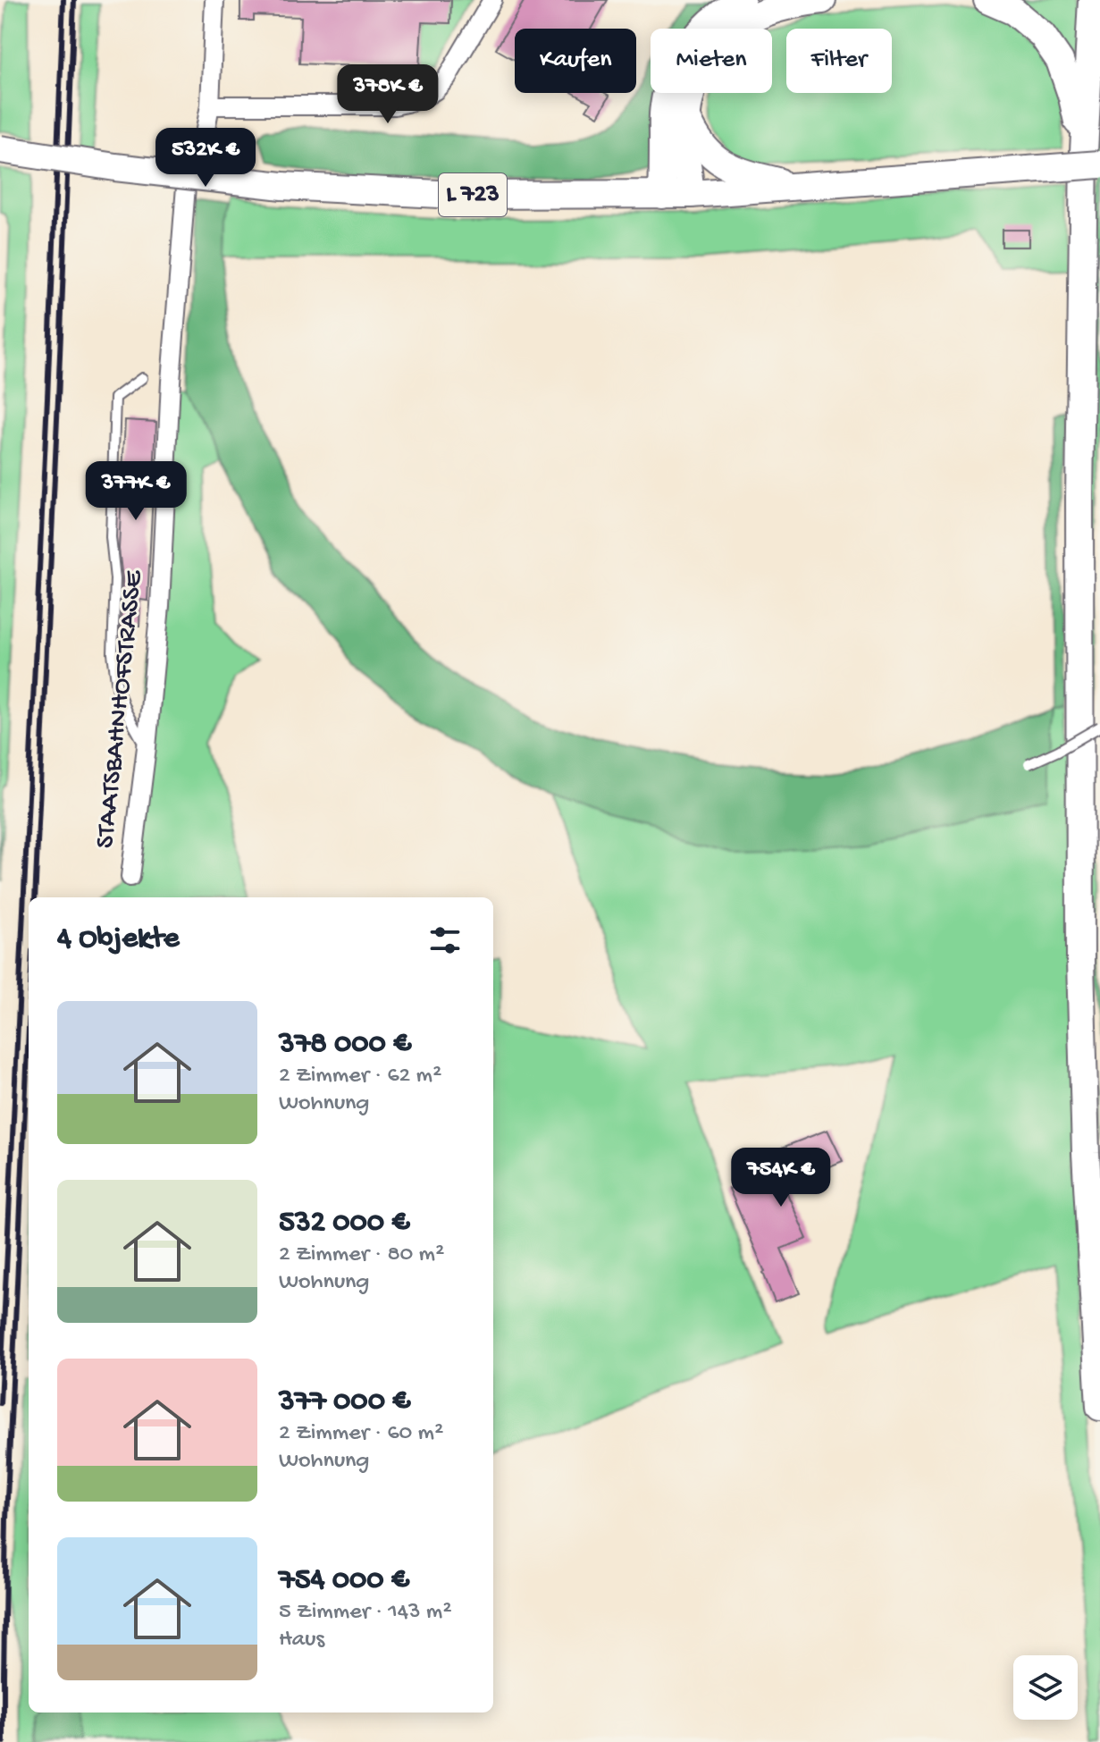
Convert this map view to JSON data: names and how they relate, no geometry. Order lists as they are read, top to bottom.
{
  "streets": {
    "main road": ["L 723"],
    "street": ["STAATSBAHNHOFSTRASSE"]
  },
  "page": {
    "chip": ["Kaufen", "Mieten", "Filter"],
    "price": [
      "378K €",
      "532K €",
      "377K €",
      "754K €"
    ],
    "heading": "4 Objekte",
    "list": [
      {
        "name": "378 000 €",
        "note": "2 Zimmer · 62 m² · Wohnung"
      },
      {
        "name": "532 000 €",
        "note": "2 Zimmer · 80 m² · Wohnung"
      },
      {
        "name": "377 000 €",
        "note": "2 Zimmer · 60 m² · Wohnung"
      },
      {
        "name": "754 000 €",
        "note": "5 Zimmer · 143 m² · Haus"
      }
    ]
  }
}
